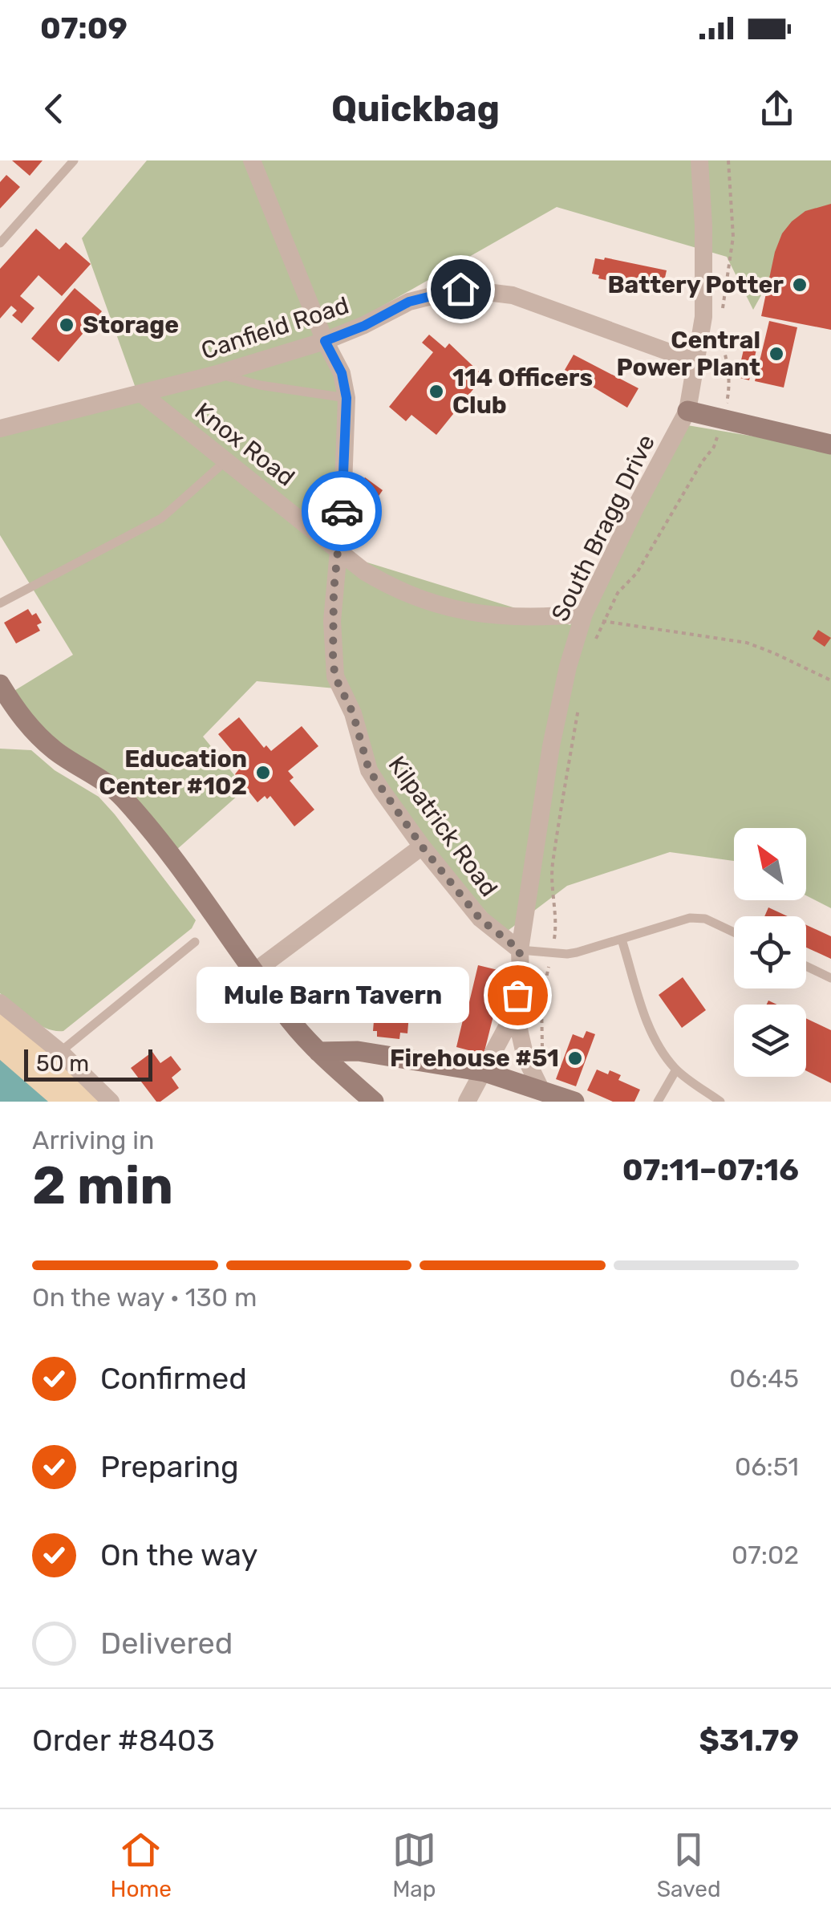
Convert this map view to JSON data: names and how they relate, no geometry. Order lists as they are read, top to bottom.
{
  "streets": {
    "street": [
      "Canfield Road",
      "Knox Road",
      "South Bragg Drive",
      "Kilpatrick Road"
    ]
  },
  "crossings": [
    ["Canfield Road", "Knox Road"],
    ["Canfield Road", "South Bragg Drive"],
    ["Canfield Road", "Kilpatrick Road"],
    ["Knox Road", "South Bragg Drive"],
    ["Knox Road", "Kilpatrick Road"],
    ["South Bragg Drive", "Kilpatrick Road"]
  ],
  "places": [
    "Battery Potter",
    "Storage",
    "Central Power Plant",
    "114 Officers Club",
    "Education Center #102",
    "Mule Barn Tavern",
    "Firehouse #51"
  ],
  "scale_bar": "50 m",
  "north": "top left",
  "page": {
    "status": "07:09",
    "header": "Quickbag",
    "bubble": "Mule Barn Tavern",
    "scale": "50 m",
    "heading": ["2 min", "Arriving in", "07:11–07:16"],
    "panel": ["Order #8403", "$31.79"],
    "bar": "On the way · 130 m",
    "list": [
      ["Confirmed", "06:45"],
      ["Preparing", "06:51"],
      ["On the way", "07:02"],
      "Delivered"
    ],
    "tabs": ["Home", "Map", "Saved"]
  }
}
